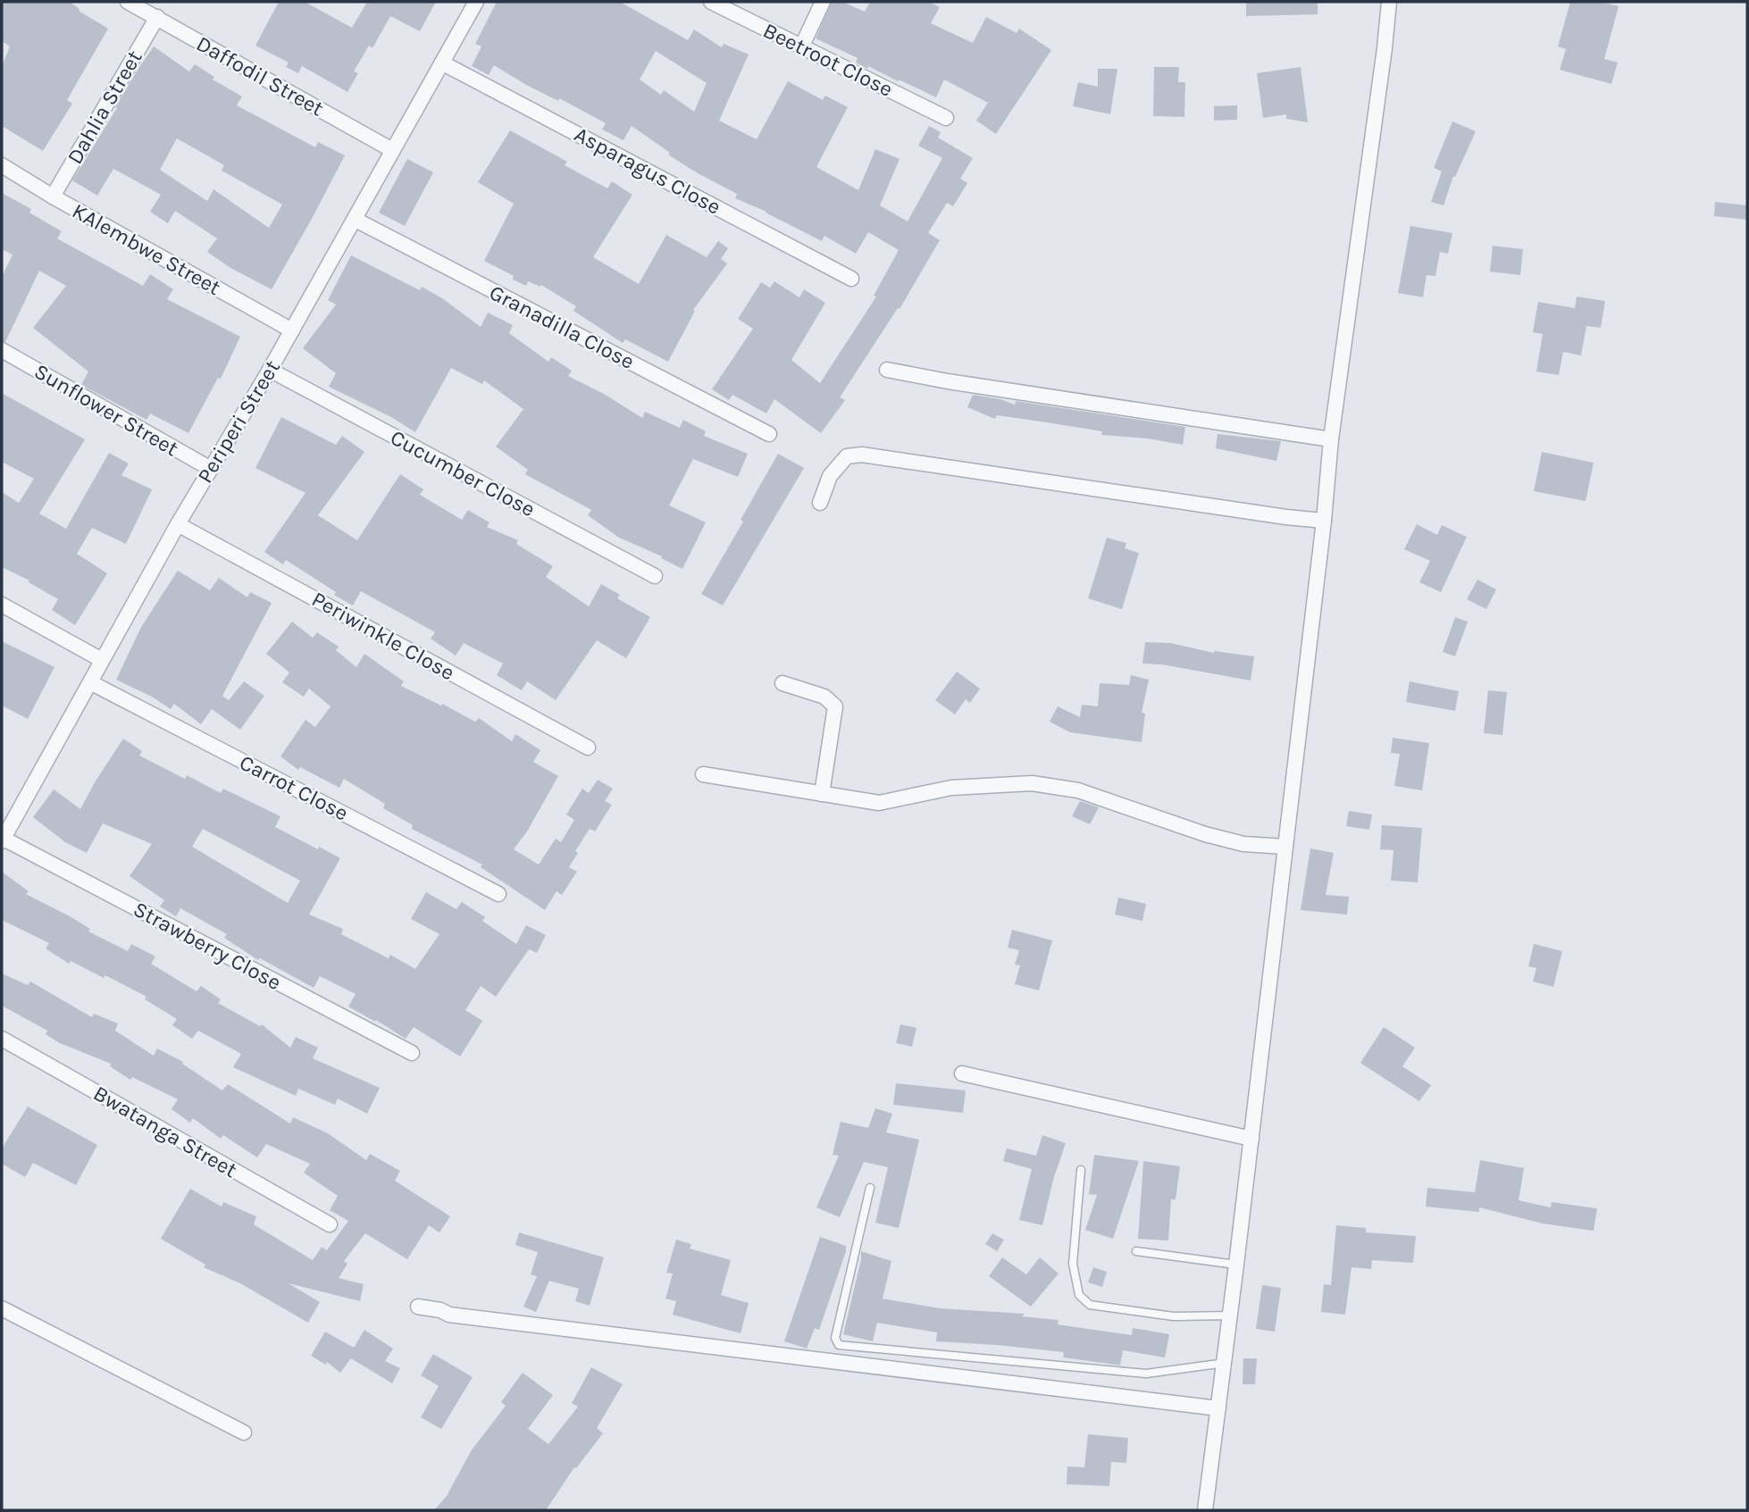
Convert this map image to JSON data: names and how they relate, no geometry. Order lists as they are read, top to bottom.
{
  "streets": {
    "street": [
      "Beetroot Close",
      "Daffodil Street",
      "Dahlia Street",
      "Asparagus Close",
      "KAlembwe Street",
      "Granadilla Close",
      "Sunflower Street",
      "Periperi Street",
      "Cucumber Close",
      "Periwinkle Close",
      "Carrot Close",
      "Strawberry Close",
      "Bwatanga Street"
    ]
  },
  "crossings": [
    ["Daffodil Street", "Dahlia Street"],
    ["Daffodil Street", "Periperi Street"],
    ["Dahlia Street", "KAlembwe Street"],
    ["Asparagus Close", "Periperi Street"],
    ["KAlembwe Street", "Periperi Street"],
    ["Granadilla Close", "Periperi Street"],
    ["Sunflower Street", "Periperi Street"],
    ["Periperi Street", "Cucumber Close"],
    ["Periperi Street", "Periwinkle Close"],
    ["Periperi Street", "Carrot Close"],
    ["Periperi Street", "Strawberry Close"]
  ]
}
